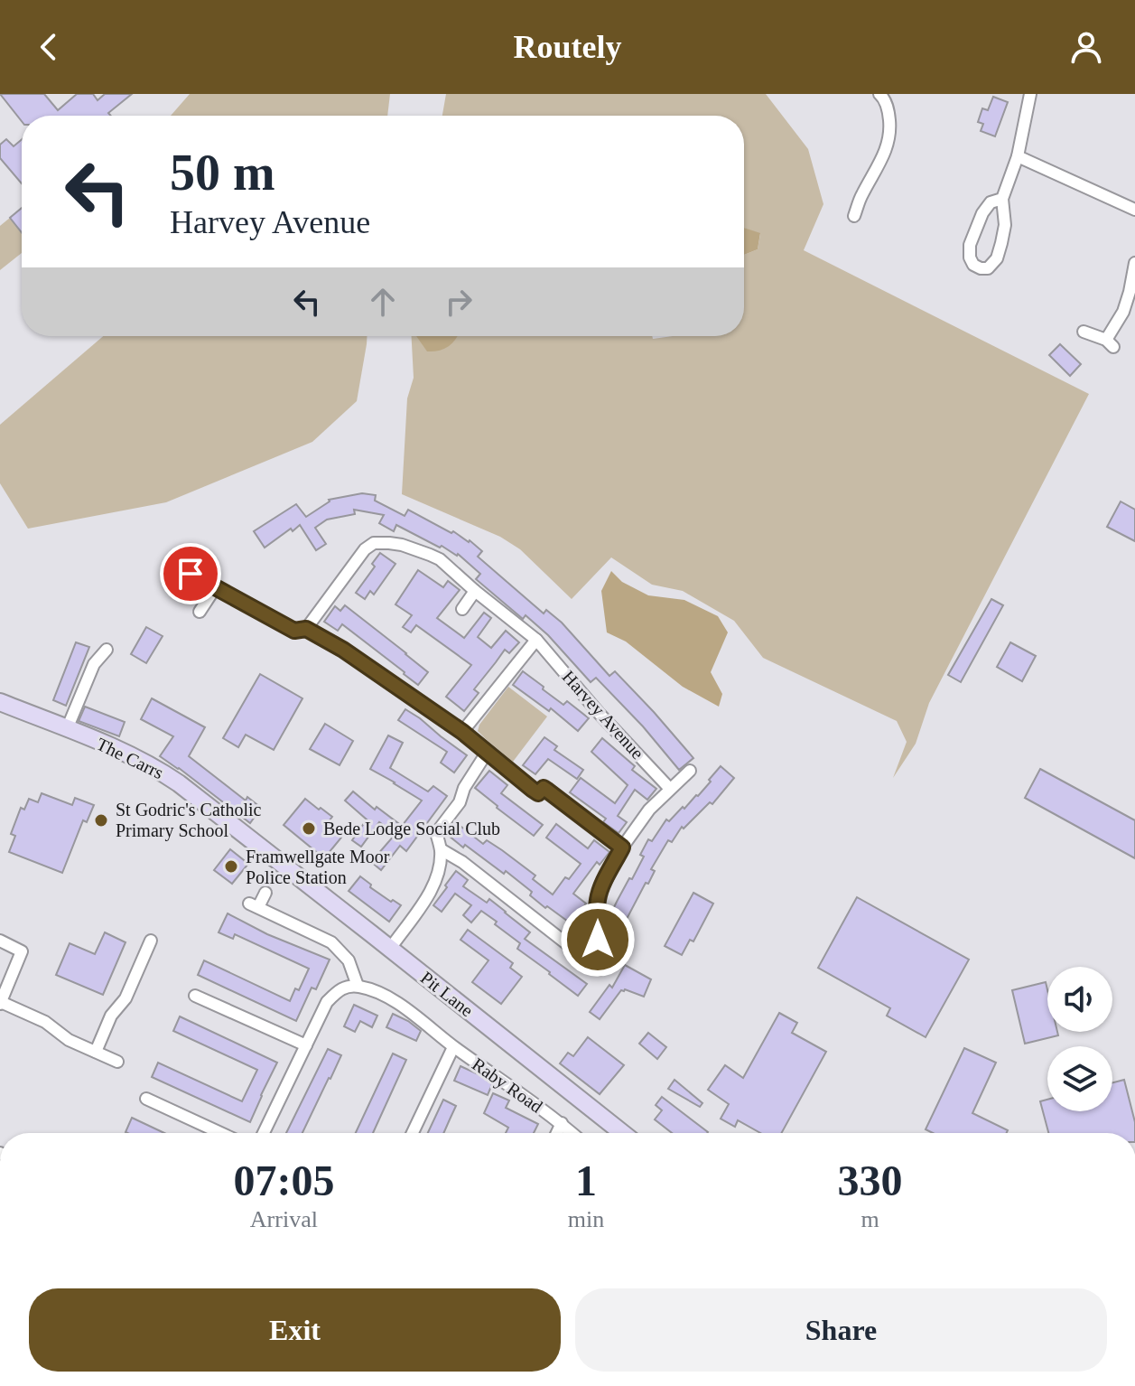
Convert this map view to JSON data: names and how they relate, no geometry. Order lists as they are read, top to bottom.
{
  "streets": {
    "street": [
      "Harvey Avenue",
      "The Carrs",
      "Pit Lane",
      "Raby Road"
    ]
  },
  "crossings": [
    ["The Carrs", "Pit Lane"]
  ],
  "places": ["St Godric's Catholic Primary School", "Bede Lodge Social Club", "Framwellgate Moor Police Station"],
  "page": {
    "header": "Routely",
    "turn": ["50 m", "Harvey Avenue"],
    "eta": [
      "07:05",
      "Arrival",
      "1",
      "min",
      "330",
      "m"
    ],
    "buttons": ["Exit", "Share"]
  }
}
